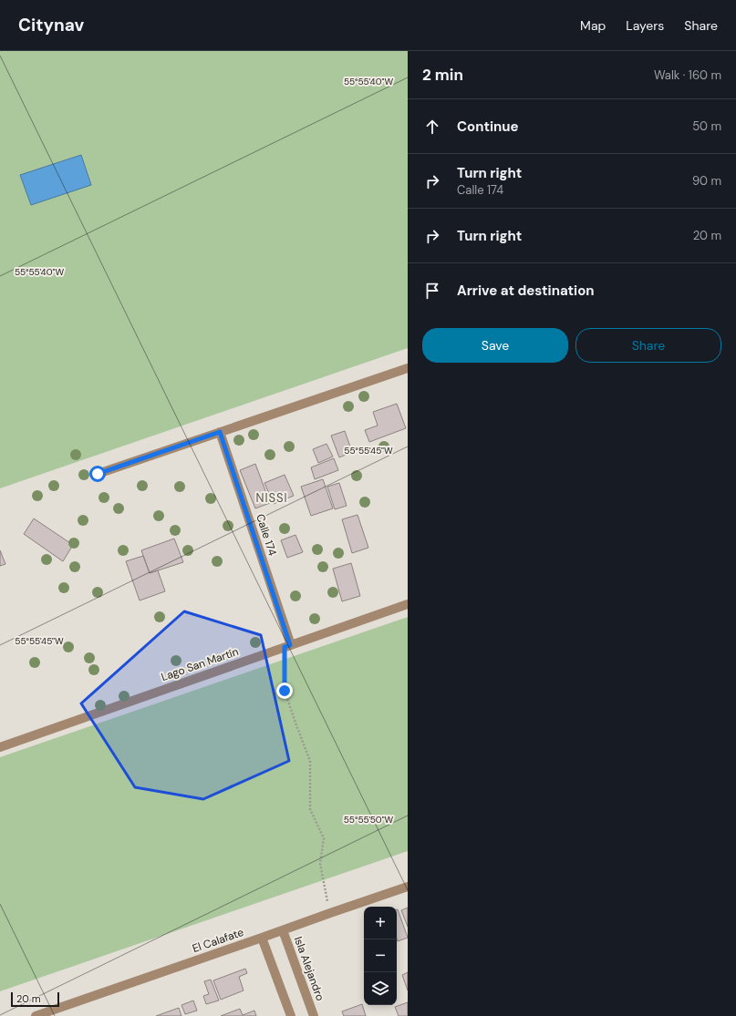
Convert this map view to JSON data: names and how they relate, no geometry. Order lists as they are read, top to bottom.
{
  "streets": {
    "street": [
      "Calle 174",
      "Lago San Martín",
      "El Calafate",
      "Isla Alejandro"
    ]
  },
  "crossings": [
    ["Calle 174", "Lago San Martín"],
    ["El Calafate", "Isla Alejandro"]
  ],
  "districts": ["NISSI"],
  "scale_bar": "20 m",
  "page": {
    "header": "Citynav",
    "nav": ["Map", "Layers", "Share"],
    "heading": ["2 min", "Walk · 160 m"],
    "list": [
      ["Continue", "50 m"],
      ["Turn right", "Calle 174", "90 m"],
      ["Turn right", "20 m"],
      "Arrive at destination"
    ],
    "buttons": ["Save", "Share"],
    "map_buttons": ["+", "−"],
    "scale": "20 m"
  },
  "coordinates": ["55°55'40\"W", "55°55'45\"W", "55°55'50\"W"]
}
